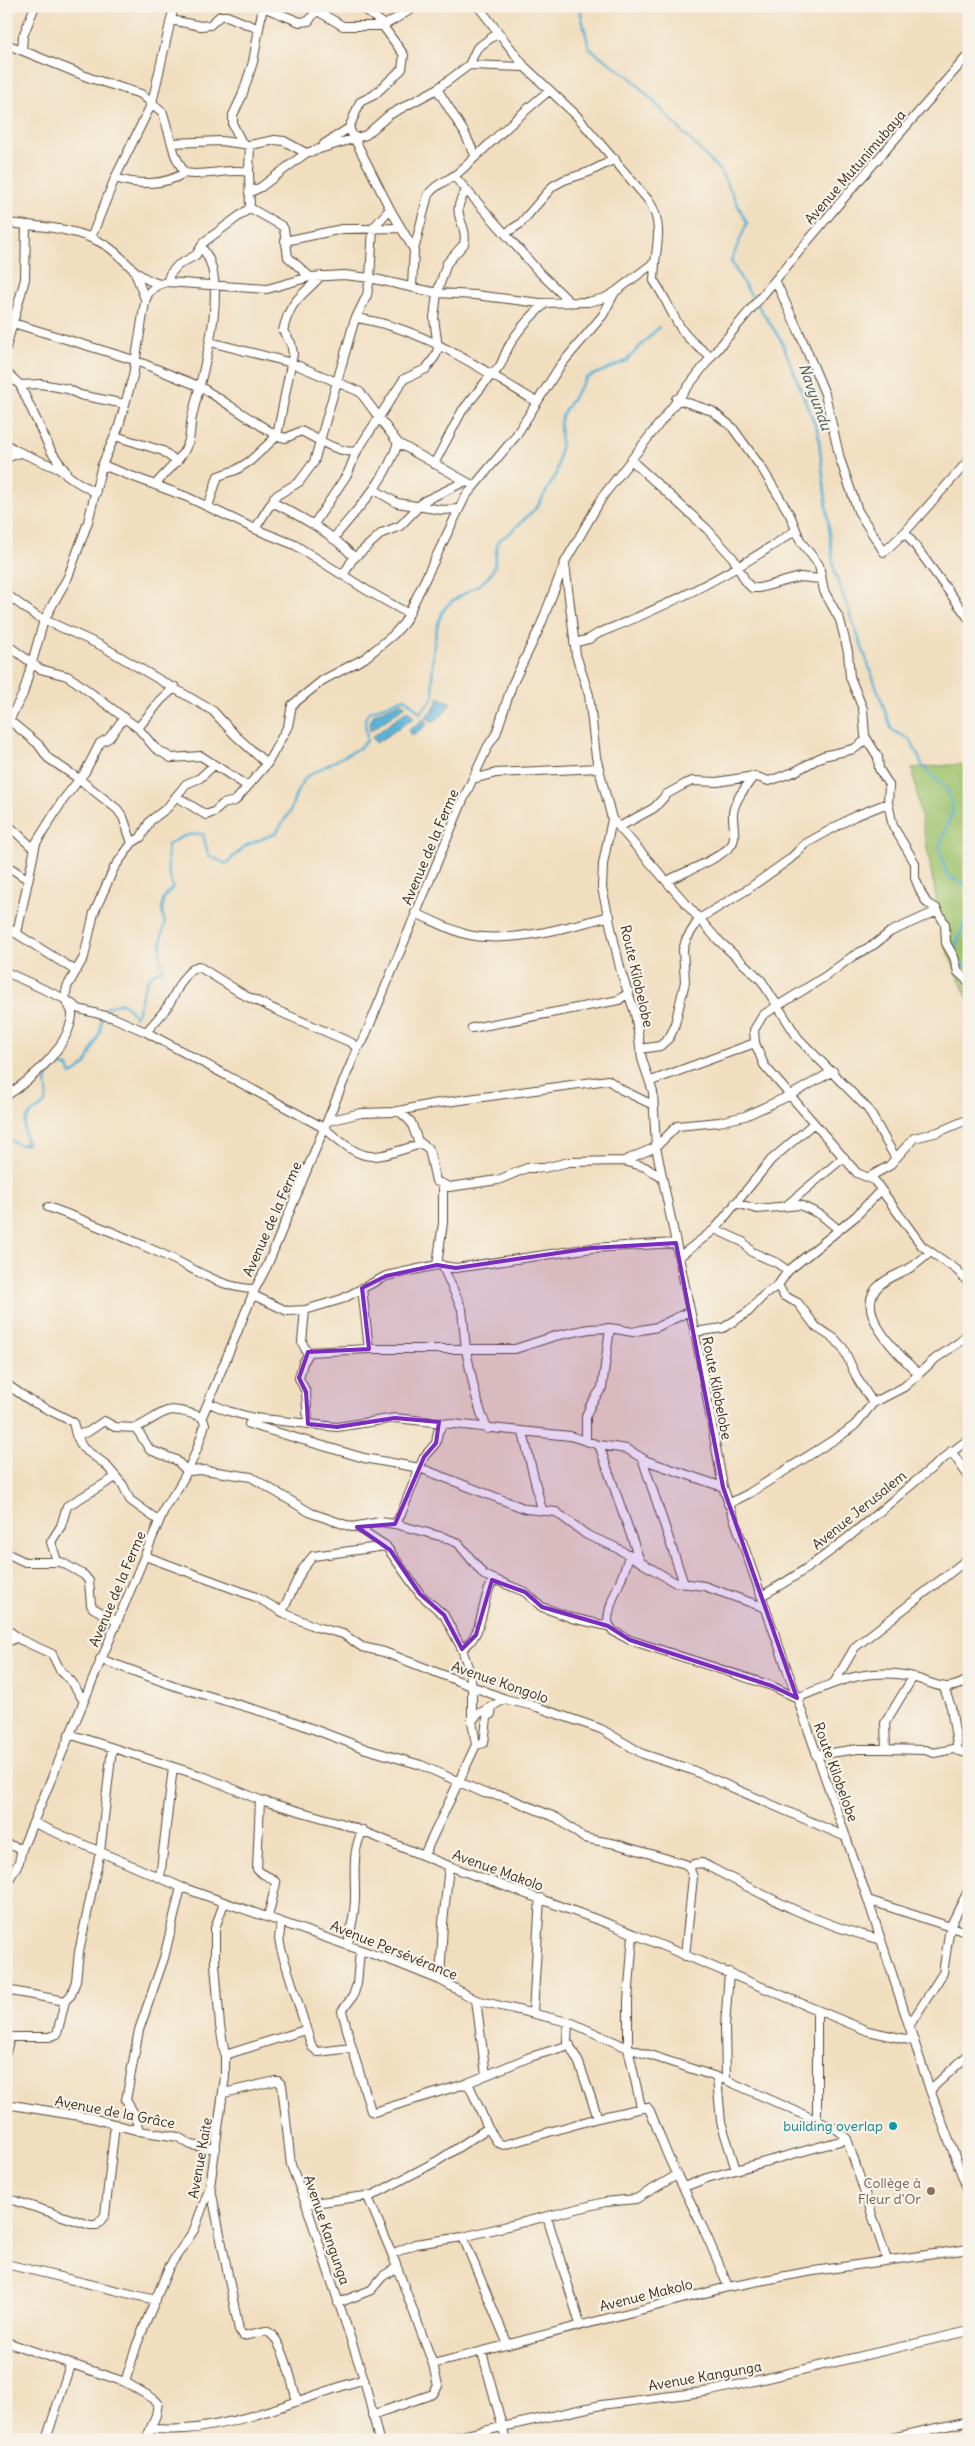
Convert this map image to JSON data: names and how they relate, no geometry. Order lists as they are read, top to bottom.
{
  "streets": {
    "street": [
      "Avenue Mutunimubaya",
      "Avenue de la Ferme",
      "Route Kilobelobe",
      "Avenue Jerusalem",
      "Avenue Kongolo",
      "Avenue Makolo",
      "Avenue Persévérance",
      "Avenue de la Grâce",
      "Avenue Kaite",
      "Avenue Kangunga"
    ]
  },
  "crossings": [
    ["Avenue Mutunimubaya", "Avenue de la Ferme"],
    ["Avenue de la Ferme", "Route Kilobelobe"],
    ["Avenue de la Ferme", "Avenue Kongolo"],
    ["Avenue de la Ferme", "Avenue Makolo"],
    ["Avenue de la Ferme", "Avenue Persévérance"],
    ["Route Kilobelobe", "Avenue Jerusalem"],
    ["Route Kilobelobe", "Avenue Kongolo"],
    ["Route Kilobelobe", "Avenue Makolo"],
    ["Avenue Persévérance", "Avenue Kaite"],
    ["Avenue de la Grâce", "Avenue Kaite"],
    ["Avenue Kaite", "Avenue Kangunga"]
  ],
  "water": ["Navyundu"],
  "places": ["building overlap", "Collège à Fleur d'Or"]
}
